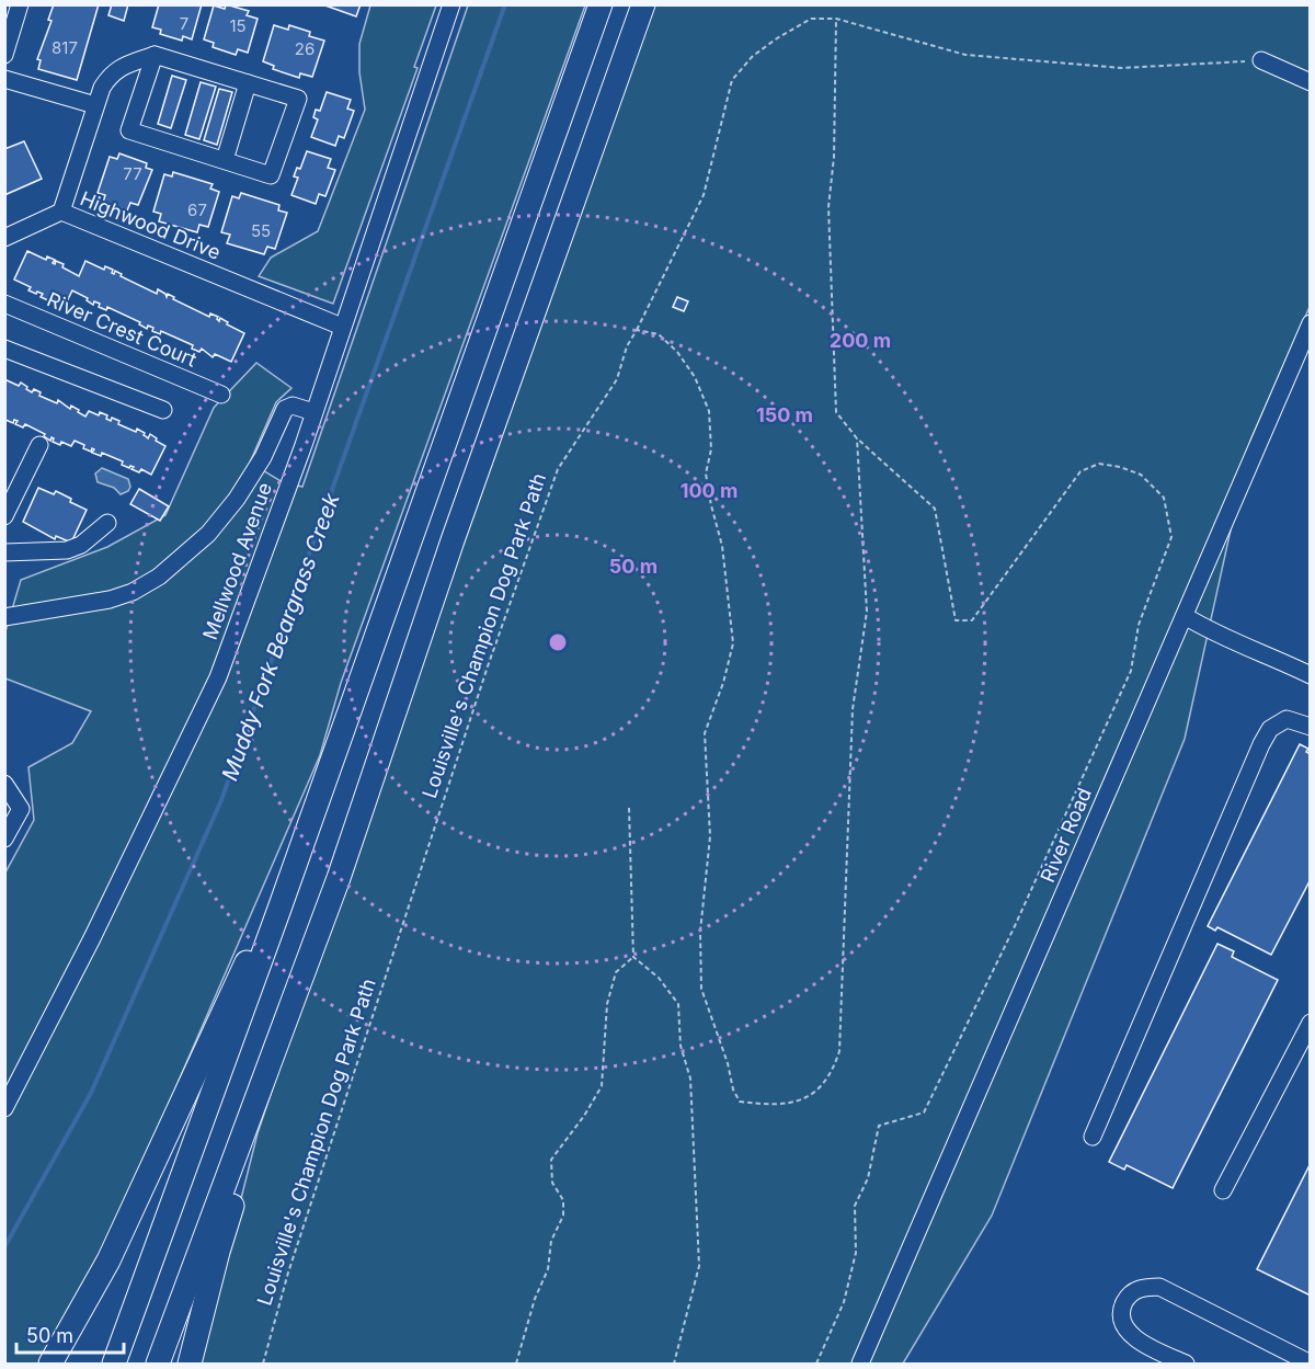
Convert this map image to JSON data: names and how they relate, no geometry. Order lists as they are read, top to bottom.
{
  "streets": {
    "street": [
      "Highwood Drive",
      "River Crest Court",
      "Mellwood Avenue",
      "River Road"
    ],
    "path": ["Louisville's Champion Dog Park Path"]
  },
  "crossings": [
    ["Highwood Drive", "Mellwood Avenue"]
  ],
  "water": ["Muddy Fork Beargrass Creek"],
  "house_numbers": [
    "7",
    "15",
    "817",
    "26",
    "77",
    "67",
    "55"
  ],
  "scale_bar": "50 m",
  "rings": [
    "200 m",
    "150 m",
    "100 m",
    "50 m"
  ]
}
